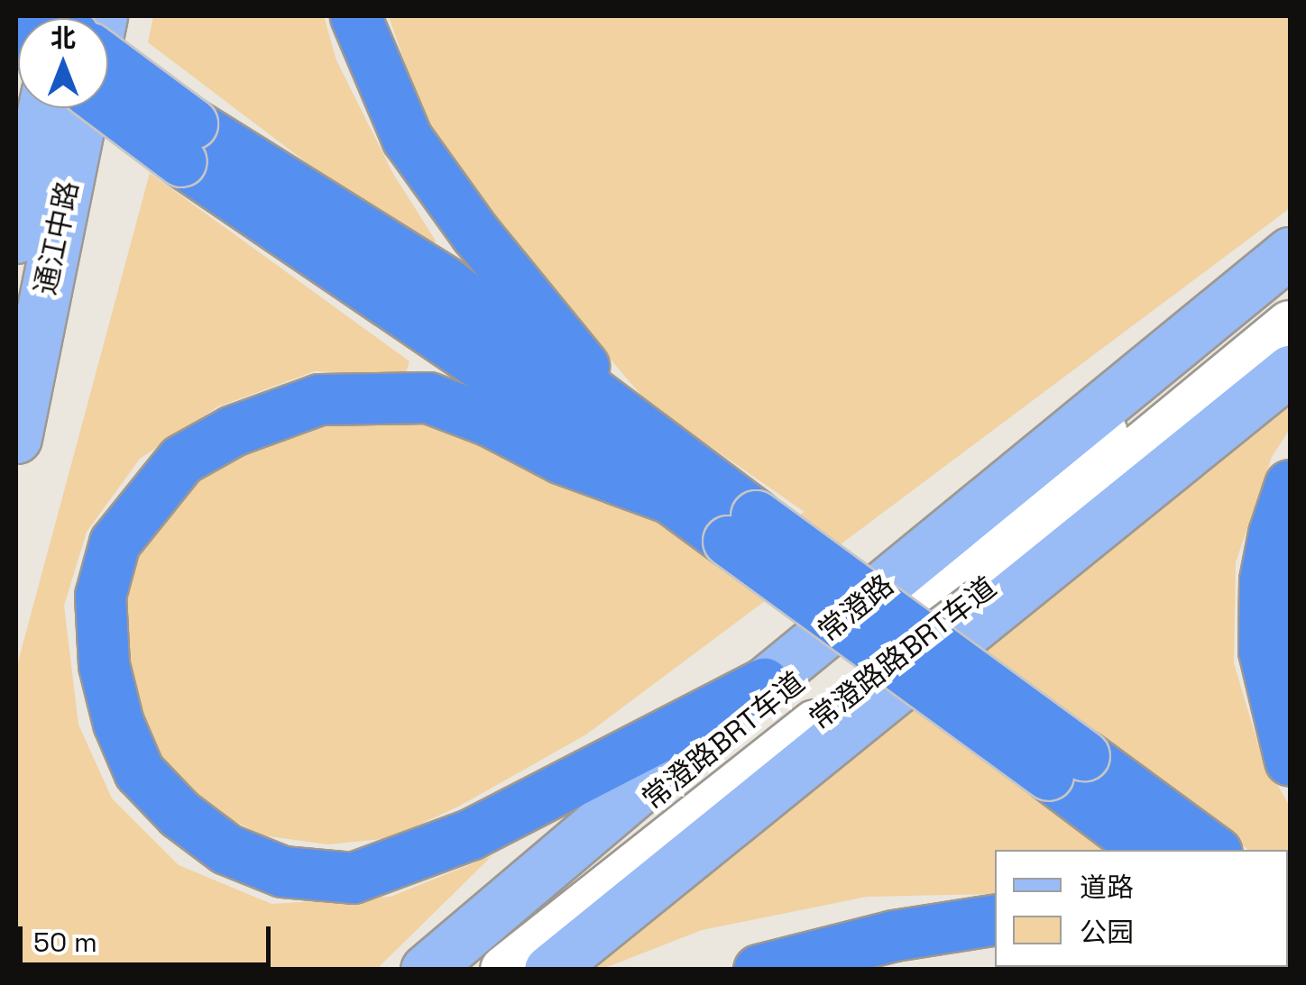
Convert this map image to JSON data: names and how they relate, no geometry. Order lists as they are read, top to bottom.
{
  "streets": {
    "main road": ["通江中路", "常澄路"],
    "lane": ["常澄路路BRT车道", "常澄路BRT车道"]
  },
  "legend": ["道路", "公园"],
  "scale_bar": "50 m",
  "north": "top"
}
